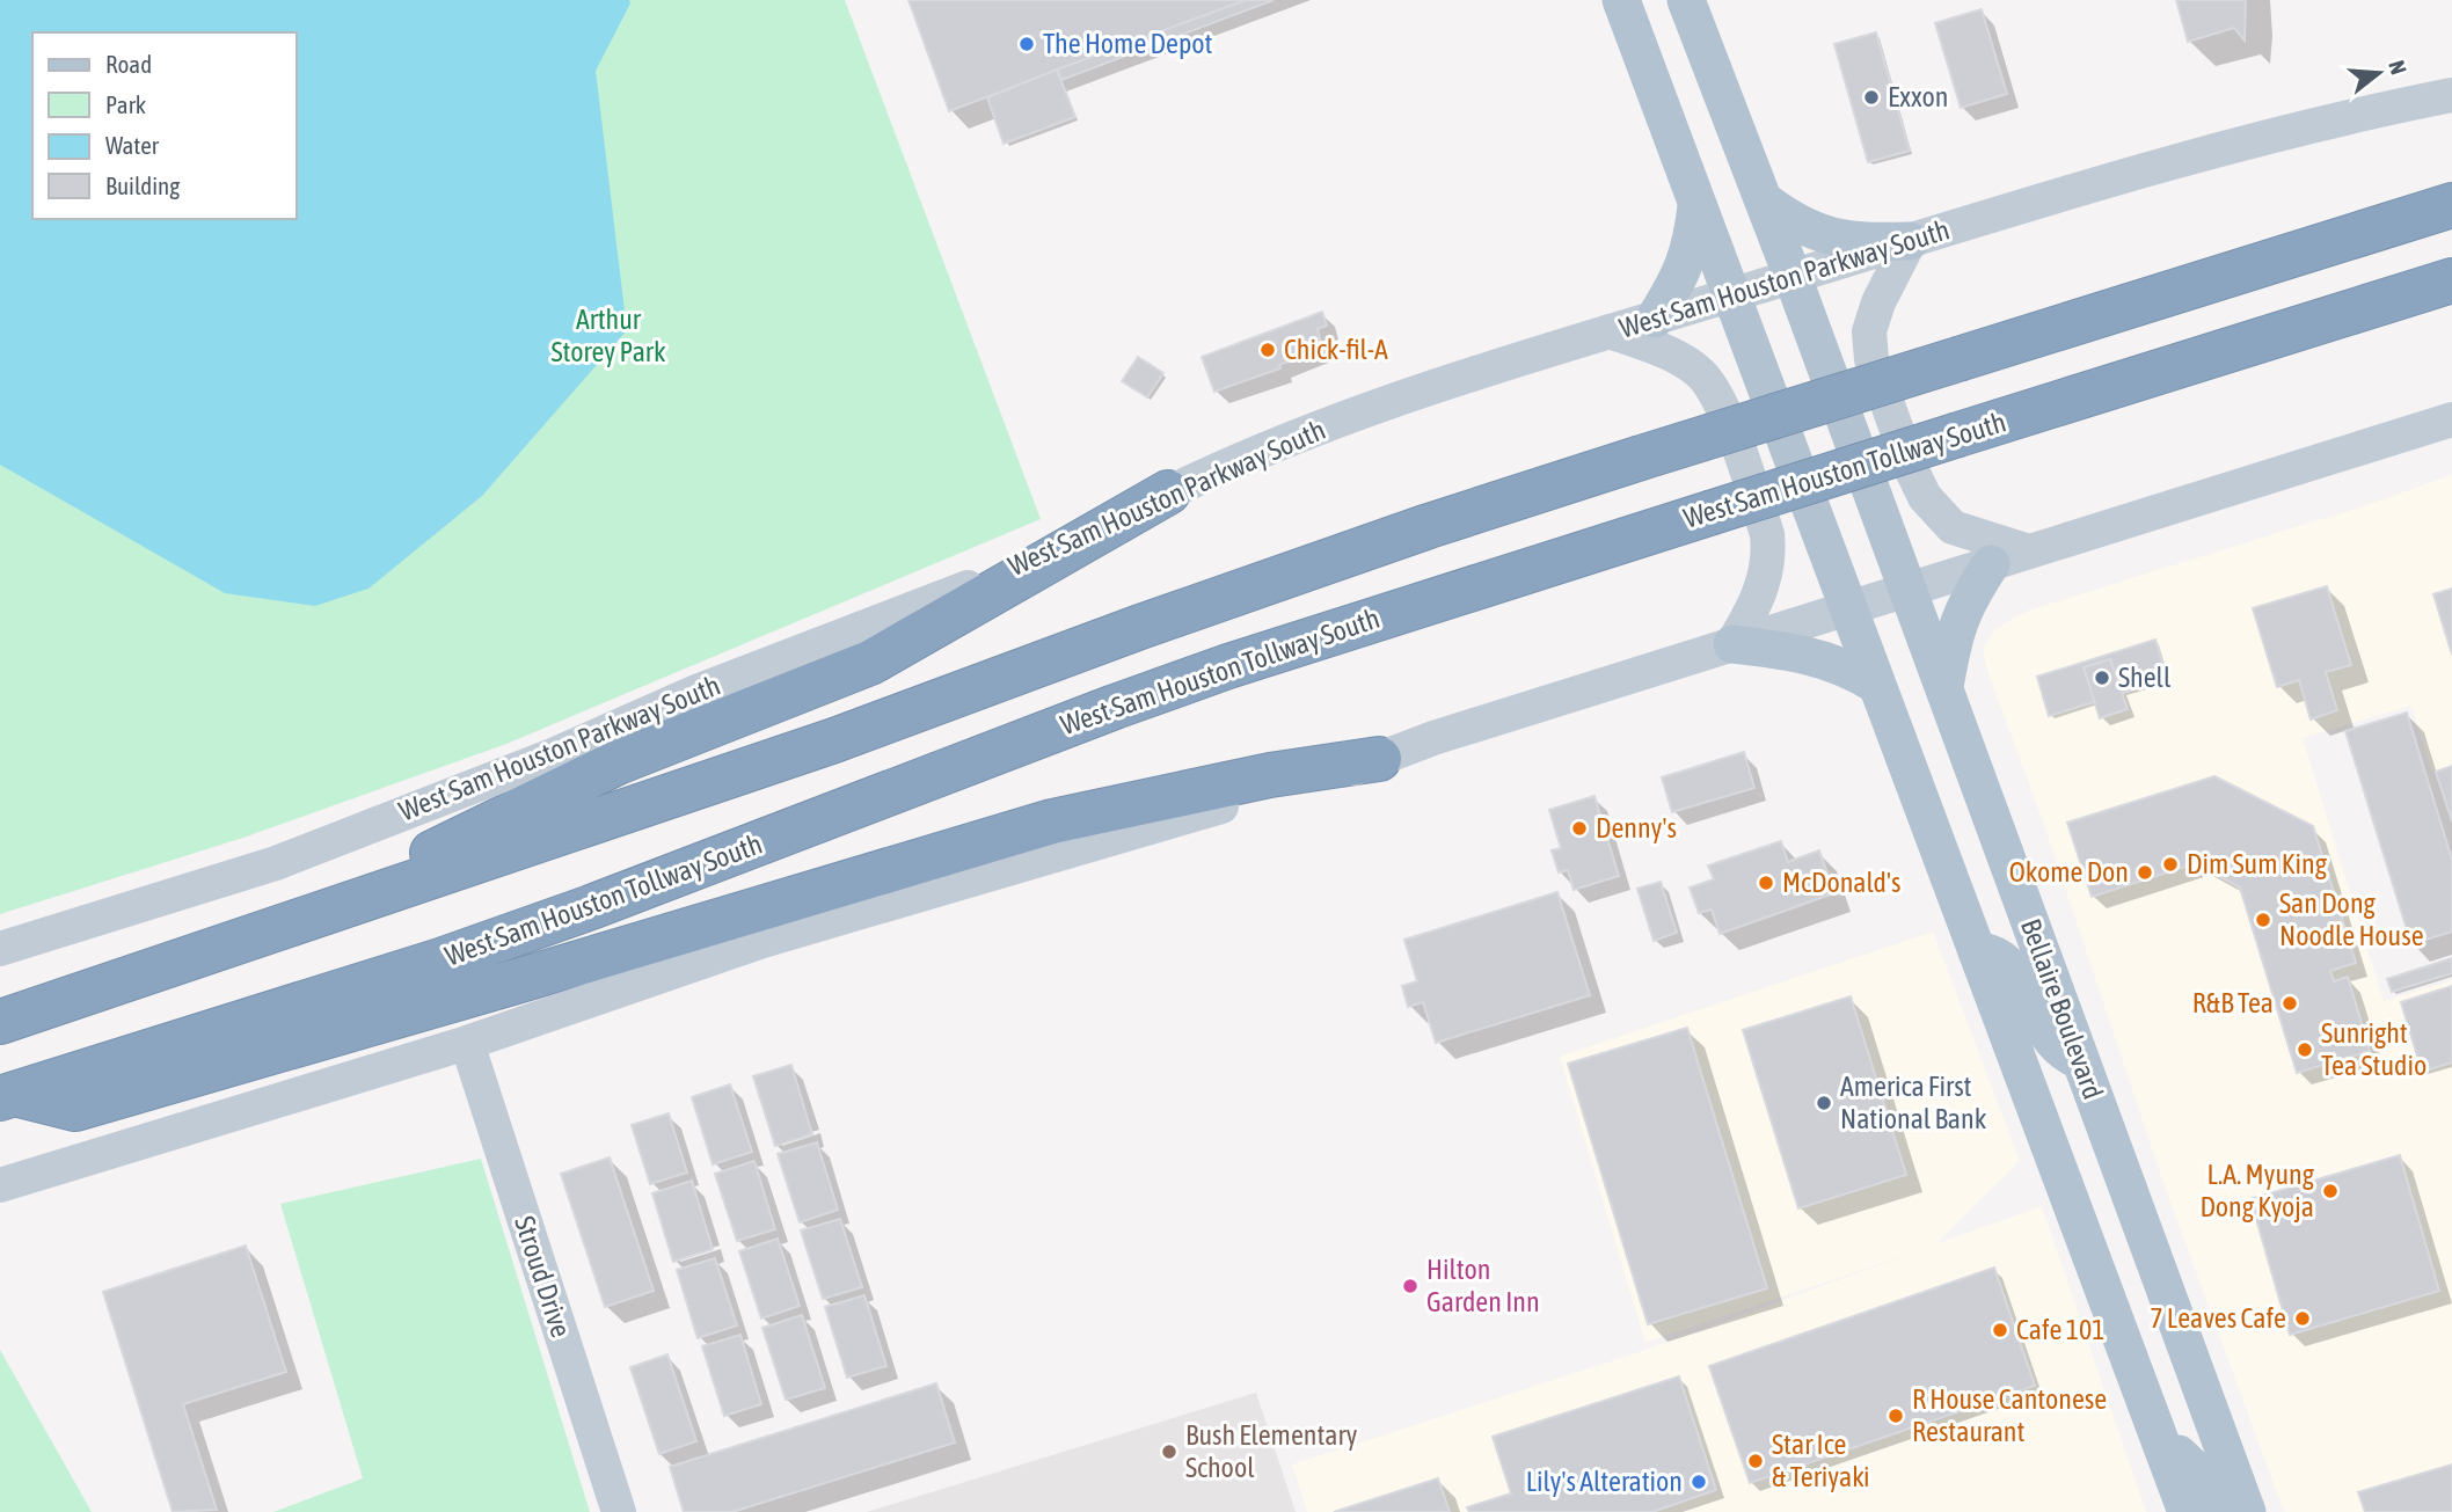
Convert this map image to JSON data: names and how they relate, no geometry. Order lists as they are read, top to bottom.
{
  "streets": {
    "highway": ["West Sam Houston Tollway South"],
    "main road": ["West Sam Houston Parkway South", "Bellaire Boulevard", "Stroud Drive"]
  },
  "crossings": [
    ["West Sam Houston Parkway South", "Bellaire Boulevard"]
  ],
  "parks": ["Arthur Storey Park"],
  "places": [
    "The Home Depot",
    "Exxon",
    "Chick-fil-A",
    "Shell",
    "Denny's",
    "Dim Sum King",
    "Okome Don",
    "McDonald's",
    "San Dong Noodle House",
    "R&B Tea",
    "Sunright Tea Studio",
    "America First National Bank",
    "L.A. Myung Dong Kyoja",
    "Hilton Garden Inn",
    "7 Leaves Cafe",
    "Cafe 101",
    "R House Cantonese Restaurant",
    "Bush Elementary School",
    "Star Ice & Teriyaki",
    "Lily's Alteration"
  ],
  "legend": [
    "Road",
    "Park",
    "Water",
    "Building"
  ],
  "north": "right"
}
